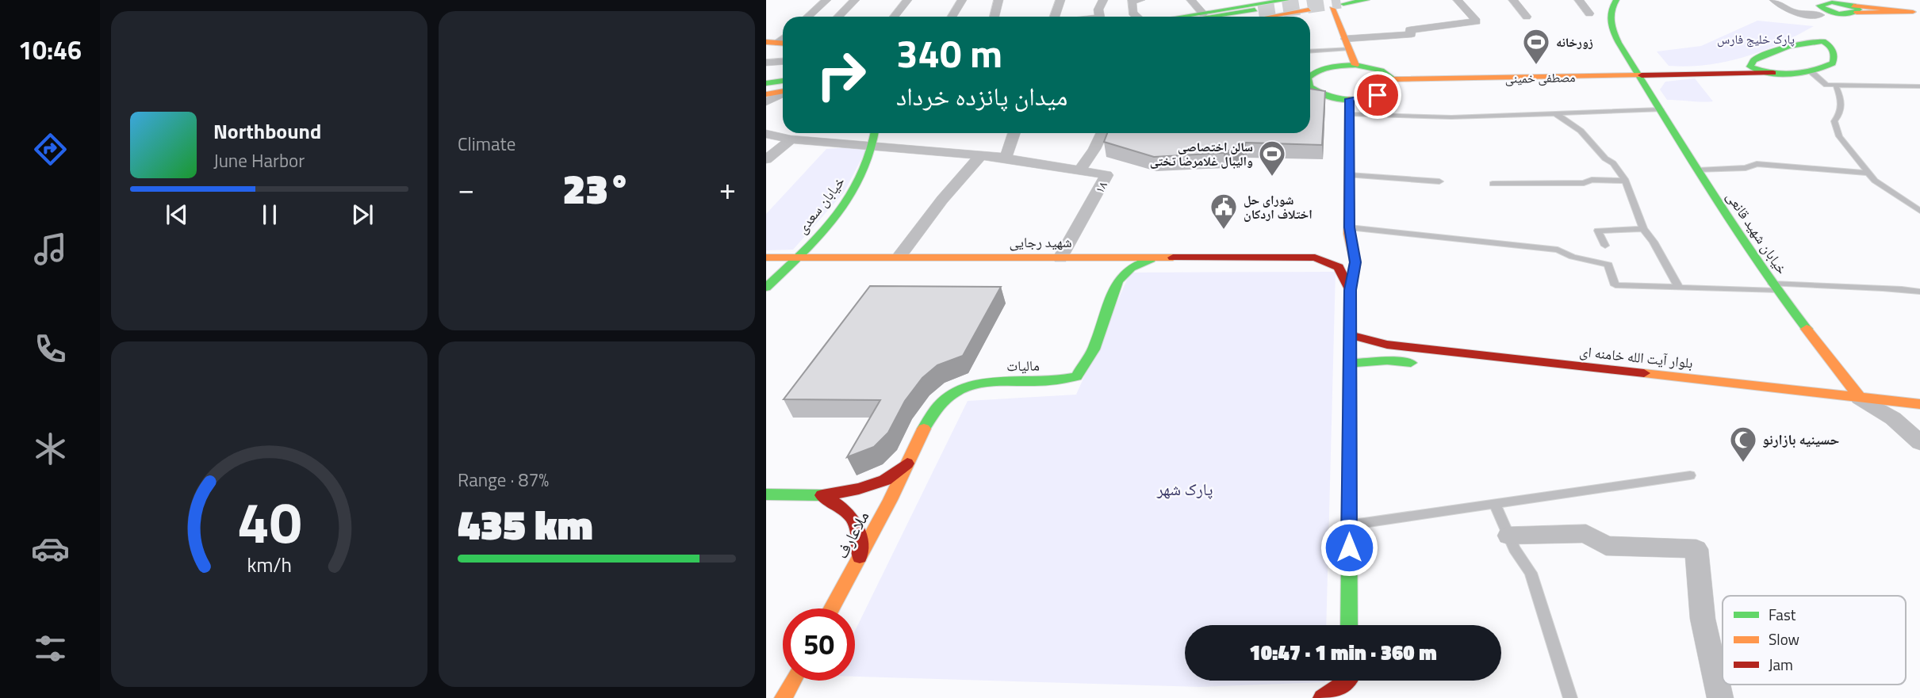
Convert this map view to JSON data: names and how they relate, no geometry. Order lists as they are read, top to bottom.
{
  "streets": {
    "main road": [
      "مصطفی خمینی",
      "خیابان سعدی",
      "خیابان شهید قانعی",
      "شهید رجایی",
      "بلوار آیت الله خامنه ای",
      "مالیات",
      "ملاعارف"
    ],
    "street": ["۱۸"]
  },
  "crossings": [
    ["مصطفی خمینی", "خیابان شهید قانعی"],
    ["۱۸", "خیابان سعدی"],
    ["۱۸", "شهید رجایی"],
    ["خیابان سعدی", "شهید رجایی"],
    ["خیابان شهید قانعی", "بلوار آیت الله خامنه ای"],
    ["مالیات", "ملاعارف"]
  ],
  "parks": ["پارک خلیج فارس", "پارک شهر"],
  "places": {
    "sports": ["زورخانه", "سالن اختصاصی والیبال غلامرضا تختی"],
    "public building": ["شورای حل اختلاف اردکان"],
    "mosque": ["حسینیه بازارنو"]
  },
  "legend": ["Fast", "Slow", "Jam"],
  "page": {
    "tabs": "10:46",
    "tile": [
      "Climate",
      ["Range · 87%", "435 km"]
    ],
    "turn": ["340 m", "میدان پانزده خرداد"],
    "song": ["Northbound", "June Harbor"],
    "heat": ["−", "23°", "+"],
    "limit": "50",
    "trip": "10:47 · 1 min · 360 m",
    "gauge": ["40", "km/h"]
  }
}
